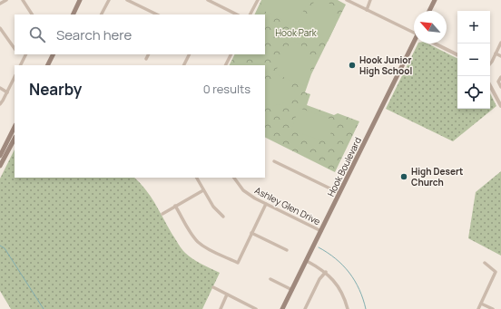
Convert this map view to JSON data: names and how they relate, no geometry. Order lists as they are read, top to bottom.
{
  "streets": {
    "main road": ["Hook Boulevard"],
    "street": ["Ashley Glen Drive"]
  },
  "crossings": [
    ["Hook Boulevard", "Ashley Glen Drive"]
  ],
  "parks": ["Hook Park"],
  "places": ["Hook Junior High School", "High Desert Church"],
  "north": "top left",
  "page": {
    "map_buttons": ["+", "−"],
    "search": "Search here",
    "heading": ["Nearby", "0 results"]
  }
}
